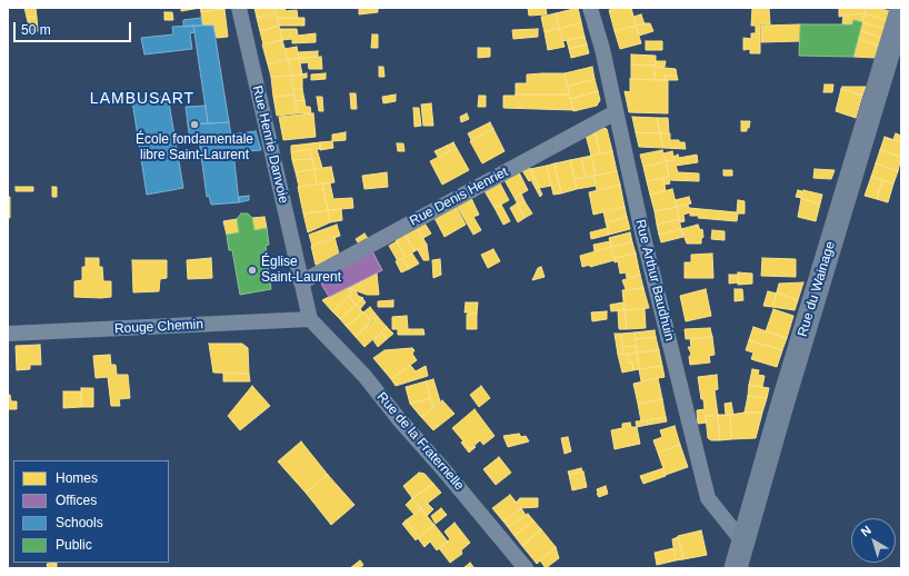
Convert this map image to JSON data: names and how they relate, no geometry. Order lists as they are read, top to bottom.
{
  "streets": {
    "main road": ["Rue du Wainage"],
    "street": [
      "Rue Henrie Danvoie",
      "Rue Denis Henriet",
      "Rue Arthur Baudhuin",
      "Rouge Chemin",
      "Rue de la Fraternelle"
    ]
  },
  "crossings": [
    ["Rue Henrie Danvoie", "Rue Denis Henriet"],
    ["Rue Henrie Danvoie", "Rouge Chemin"],
    ["Rue Henrie Danvoie", "Rue de la Fraternelle"],
    ["Rue Denis Henriet", "Rue Arthur Baudhuin"],
    ["Rue Arthur Baudhuin", "Rue du Wainage"],
    ["Rouge Chemin", "Rue de la Fraternelle"]
  ],
  "districts": ["LAMBUSART"],
  "places": ["École fondamentale libre Saint-Laurent", "Église Saint-Laurent"],
  "legend": [
    "Homes",
    "Offices",
    "Schools",
    "Public"
  ],
  "scale_bar": "50 m",
  "north": "top left"
}
